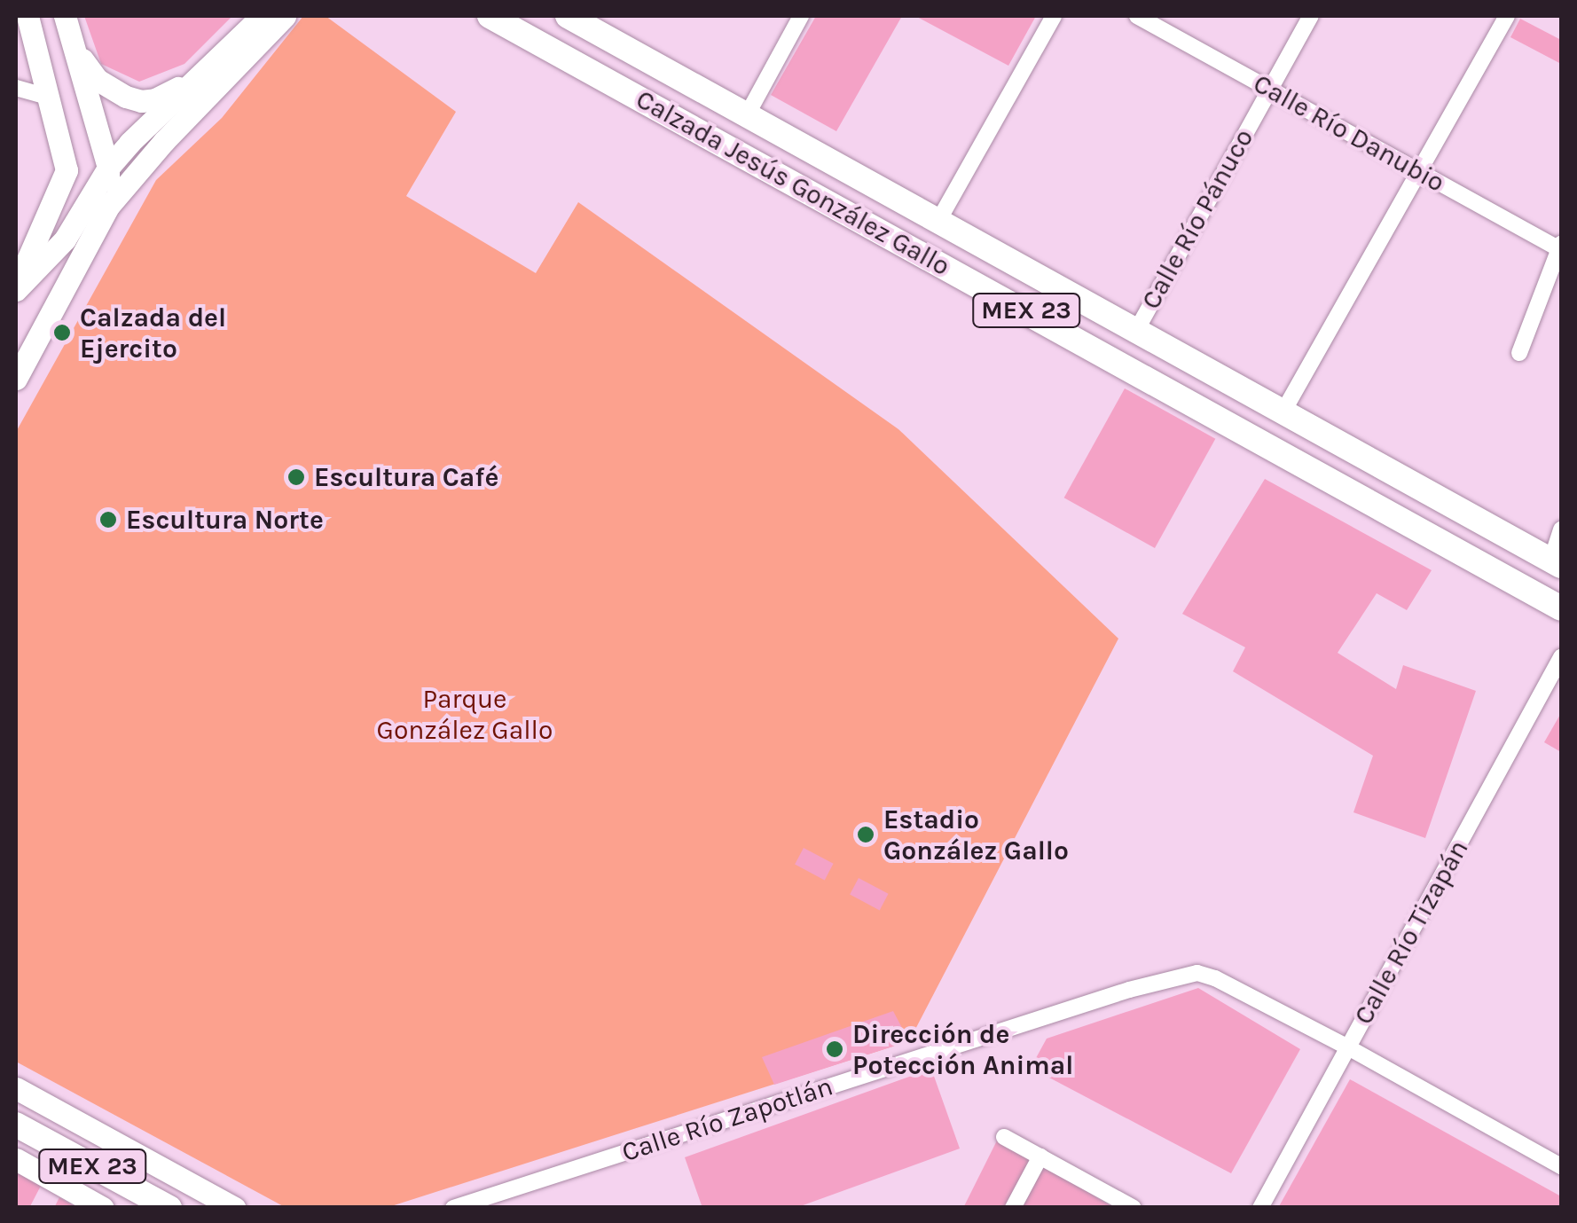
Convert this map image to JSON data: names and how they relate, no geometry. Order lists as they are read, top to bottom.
{
  "streets": {
    "main road": ["Calzada Jesús González Gallo", "MEX 23"],
    "street": [
      "Calle Río Danubio",
      "Calle Río Pánuco",
      "Calle Río Tizapán",
      "Calle Río Zapotlán"
    ]
  },
  "crossings": [
    ["Calle Río Danubio", "Calle Río Pánuco"],
    ["Calzada Jesús González Gallo", "Calle Río Pánuco"],
    ["Calle Río Tizapán", "Calle Río Zapotlán"]
  ],
  "parks": ["Parque González Gallo"],
  "places": [
    "Calzada del Ejercito",
    "Escultura Café",
    "Escultura Norte",
    "Estadio González Gallo",
    "Dirección de Potección Animal"
  ]
}
